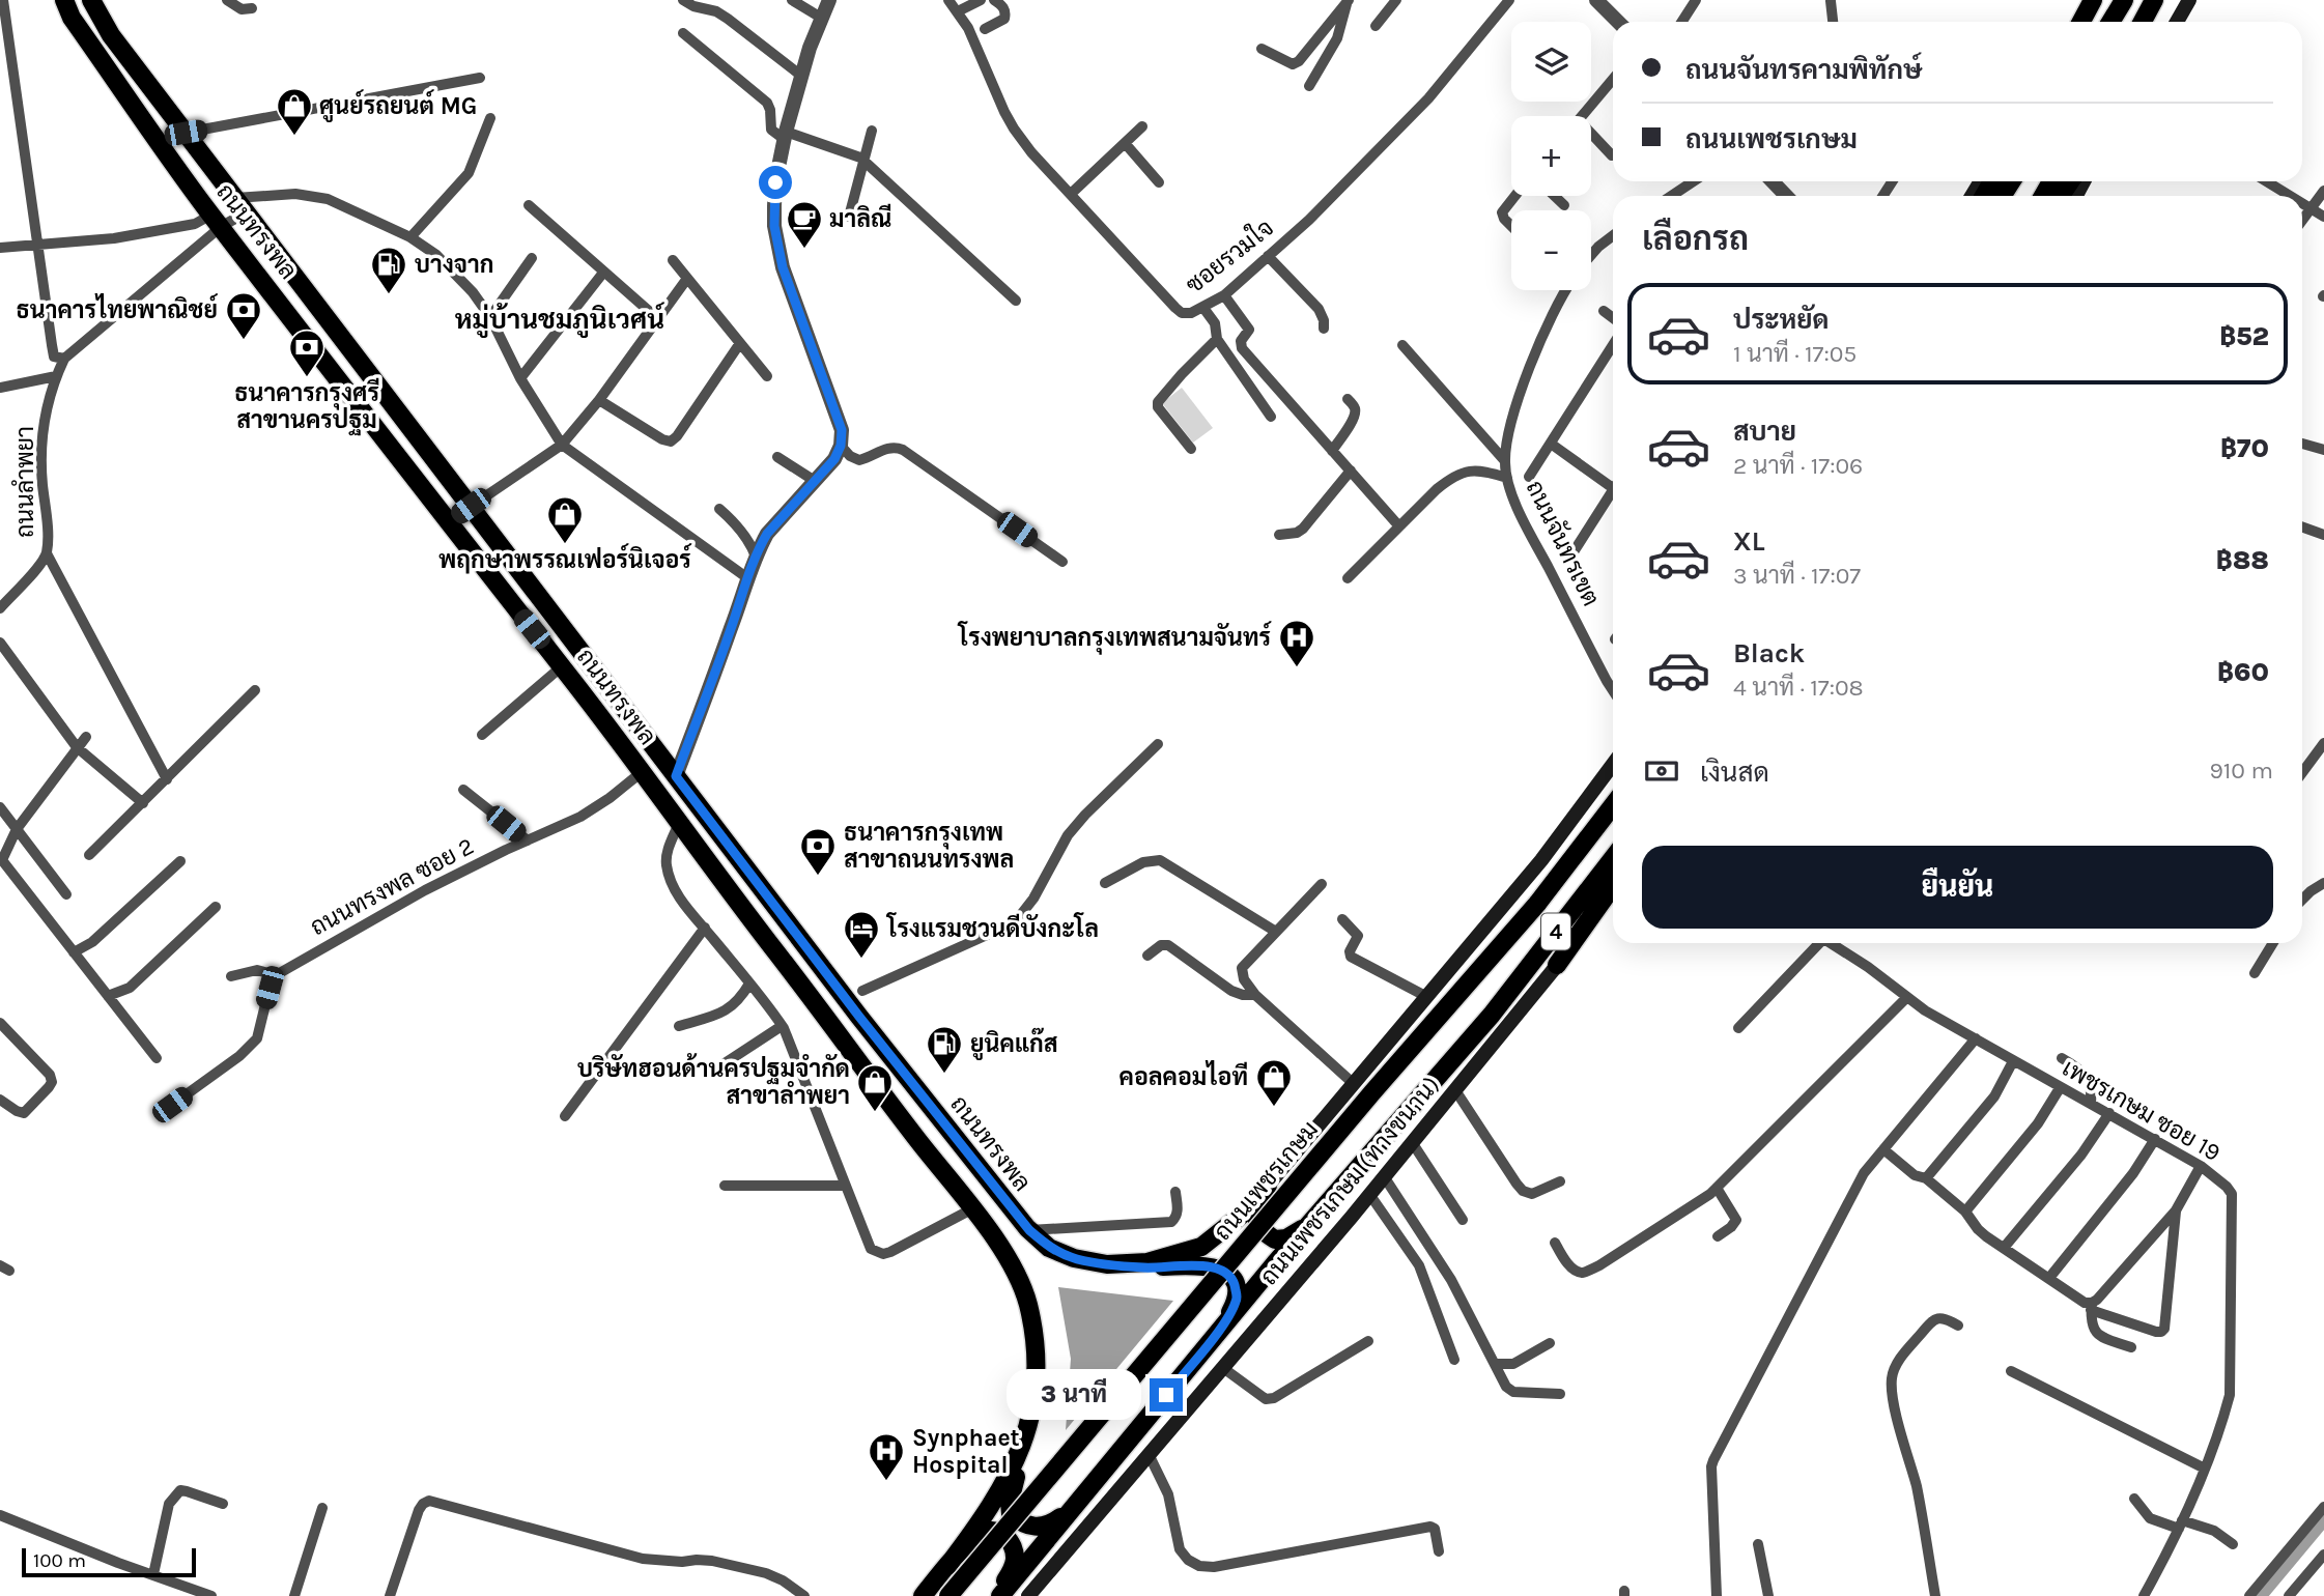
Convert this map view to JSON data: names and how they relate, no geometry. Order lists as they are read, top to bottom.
{
  "streets": {
    "highway": ["ถนนทรงพล", "4", "ถนนเพชรเกษม"],
    "main road": ["ถนนเพชรเกษม (ทางขนาน)"],
    "street": [
      "ซอยรวมใจ",
      "ถนนลำพยา",
      "ถนนจันทรเขต",
      "ถนนทรงพล ซอย 2",
      "เพชรเกษม ซอย 19"
    ]
  },
  "crossings": [
    ["ถนนทรงพล", "ถนนลำพยา"],
    ["ถนนทรงพล", "ถนนทรงพล ซอย 2"],
    ["ถนนทรงพล", "4"]
  ],
  "districts": ["หมู่บ้านชมภูนิเวศน์"],
  "places": {
    "shop": [
      "ศูนย์รถยนต์ MG",
      "พฤกษาพรรณเฟอร์นิเจอร์",
      "คอลคอมไอที",
      "บริษัทฮอนด้านครปฐมจำกัด สาขาลำพยา"
    ],
    "cafe": ["มาลิณี"],
    "fuel station": ["บางจาก", "ยูนิคแก๊ส"],
    "bank": ["ธนาคารไทยพาณิชย์", "ธนาคารกรุงศรี สาขานครปฐม", "ธนาคารกรุงเทพ สาขาถนนทรงพล"],
    "hospital": ["โรงพยาบาลกรุงเทพสนามจันทร์", "Synphaet Hospital"],
    "hotel": ["โรงแรมชวนดีบังกะโล"]
  },
  "scale_bar": "100 m",
  "page": {
    "map_buttons": ["+", "−"],
    "banner": ["ถนนจันทรคามพิทักษ์", "ถนนเพชรเกษม"],
    "heading": "เลือกรถ",
    "list": [
      {
        "name": "ประหยัด",
        "note": "1 นาที · 17:05",
        "value": "฿52"
      },
      {
        "name": "สบาย",
        "note": "2 นาที · 17:06",
        "value": "฿70"
      },
      {
        "name": "XL",
        "note": "3 นาที · 17:07",
        "value": "฿88"
      },
      {
        "name": "Black",
        "note": "4 นาที · 17:08",
        "value": "฿60"
      }
    ],
    "pay": ["เงินสด", "910 m"],
    "buttons": "ยืนยัน",
    "bubble": "3 นาที",
    "scale": "100 m"
  }
}
